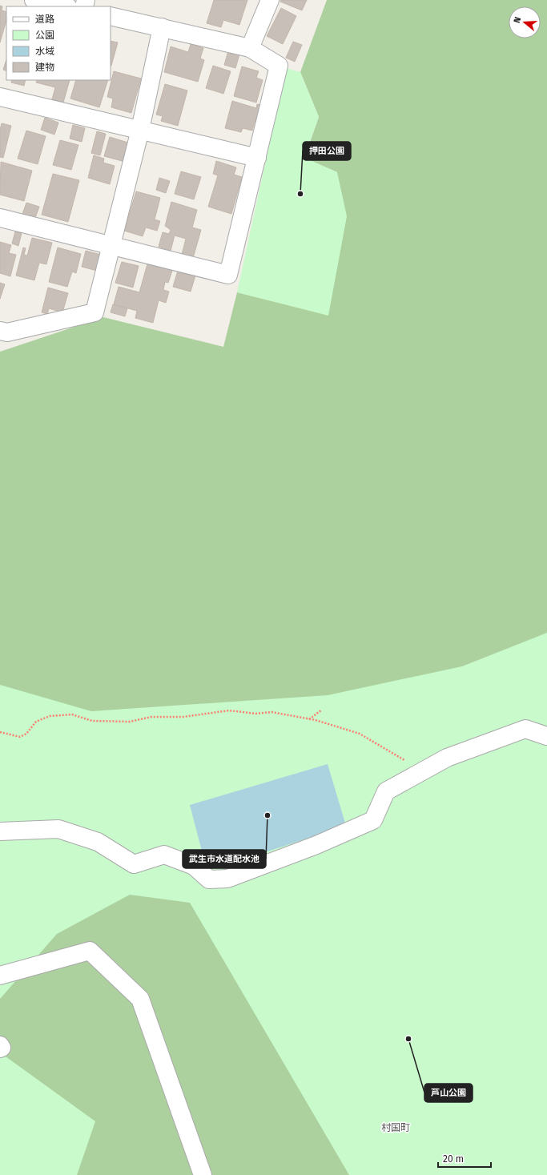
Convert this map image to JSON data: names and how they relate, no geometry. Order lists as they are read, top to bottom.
{
  "districts": ["村国町"],
  "places": ["押田公園", "武生市水道配水池", "芦山公園"],
  "legend": [
    "道路",
    "公園",
    "水域",
    "建物"
  ],
  "scale_bar": "20 m",
  "north": "left"
}
